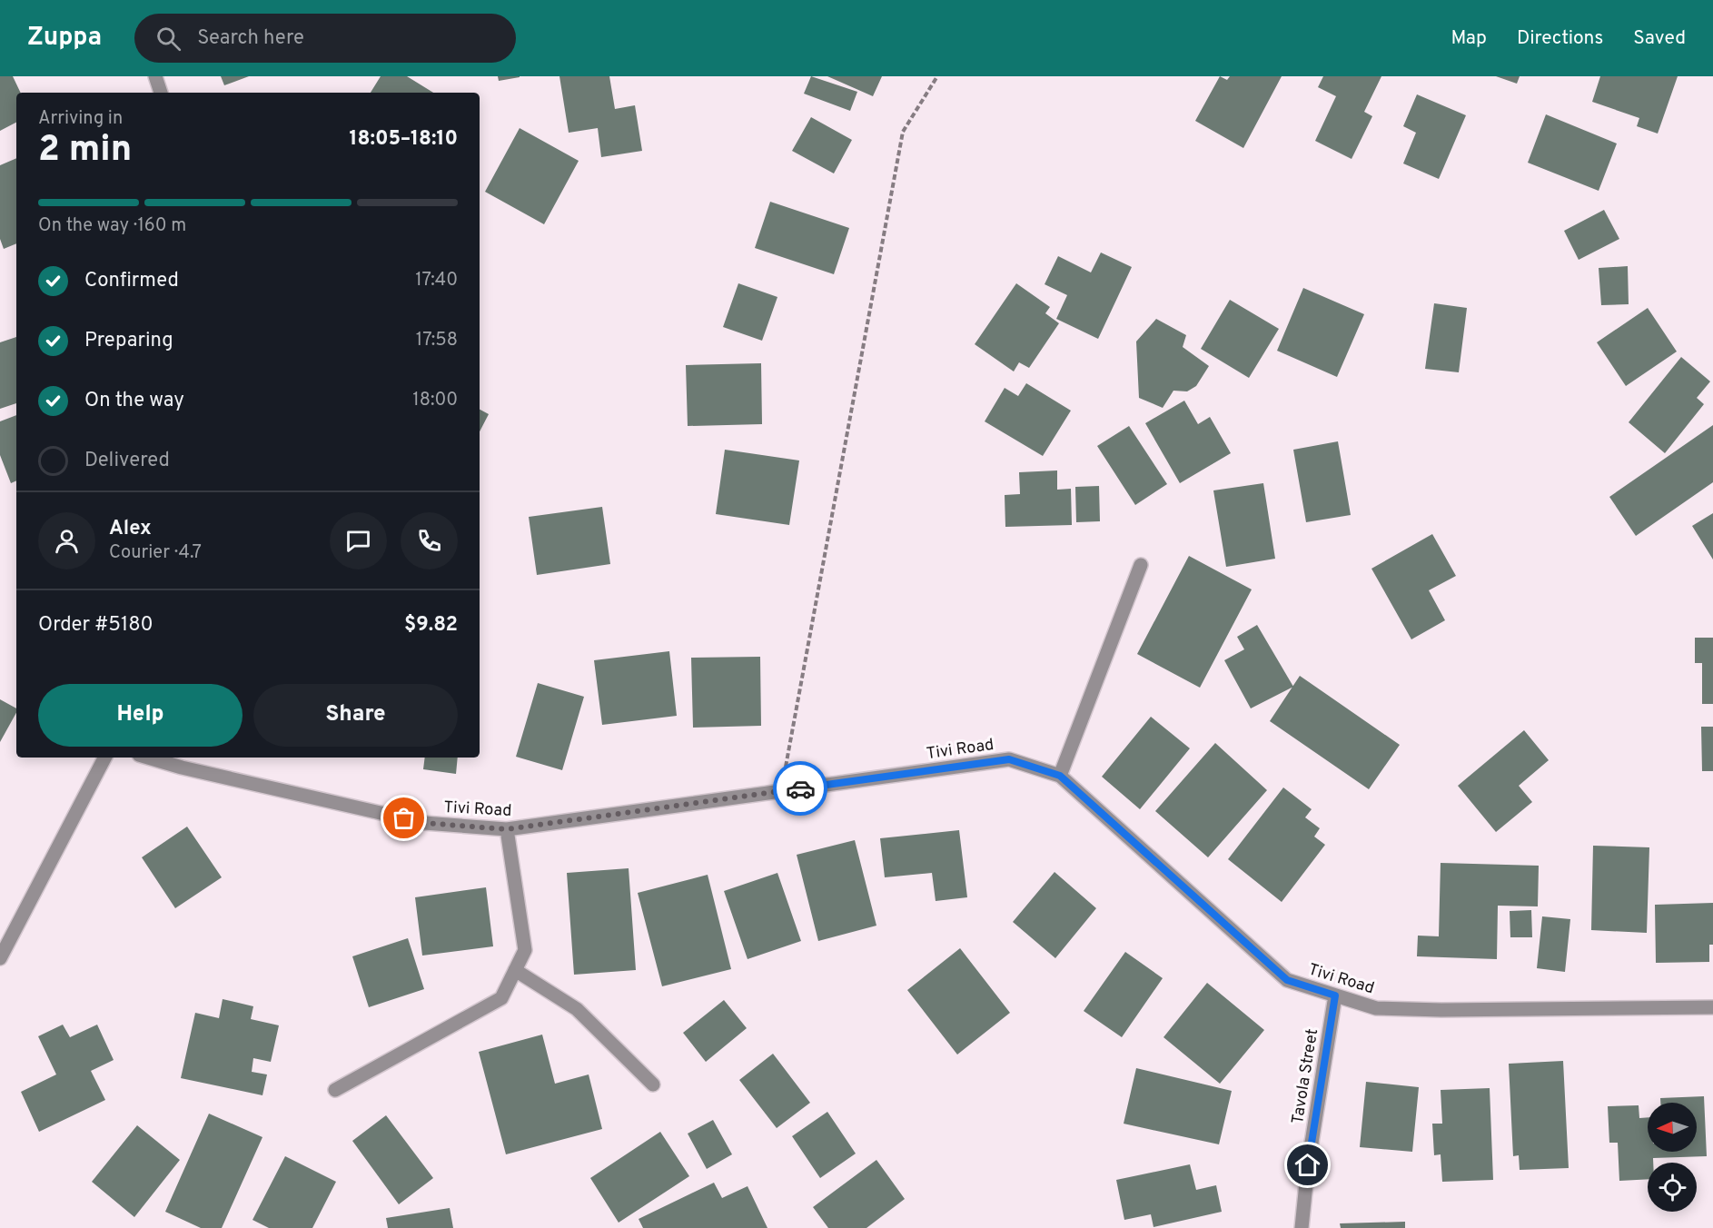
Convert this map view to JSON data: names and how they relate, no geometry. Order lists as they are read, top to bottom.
{
  "streets": {
    "street": ["Tivi Road", "Tavola Street"]
  },
  "crossings": [
    ["Tivi Road", "Tavola Street"]
  ],
  "north": "left",
  "page": {
    "header": "Zuppa",
    "search": "Search here",
    "nav": ["Map", "Directions", "Saved"],
    "heading": ["2 min", "Arriving in", "18:05–18:10"],
    "panel": [
      "Alex",
      "Courier · 4.7",
      "Order #5180",
      "$9.82"
    ],
    "bar": "On the way · 160 m",
    "list": [
      ["Confirmed", "17:40"],
      ["Preparing", "17:58"],
      ["On the way", "18:00"],
      "Delivered"
    ],
    "buttons": ["Help", "Share"]
  }
}
